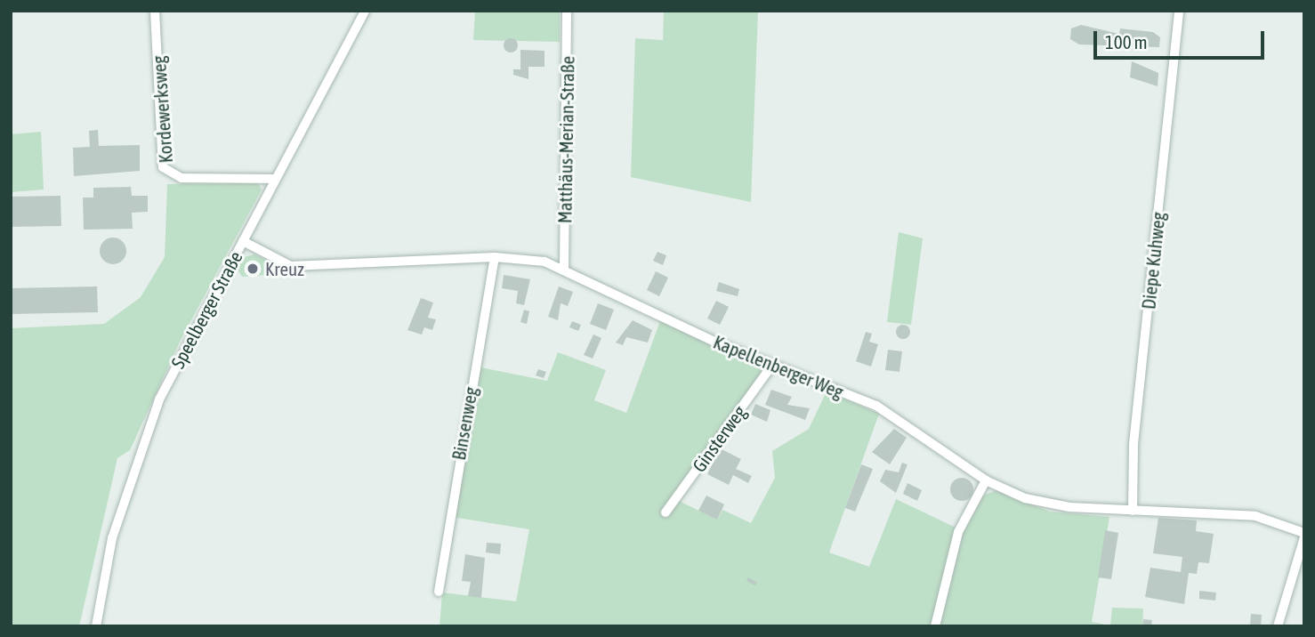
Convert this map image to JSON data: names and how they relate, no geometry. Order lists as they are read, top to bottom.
{
  "streets": {
    "street": [
      "Kordewerksweg",
      "Matthäus-Merian-Straße",
      "Diepe Kuhweg",
      "Speelberger Straße",
      "Kapellenberger Weg",
      "Binsenweg",
      "Ginsterweg"
    ]
  },
  "crossings": [
    ["Kordewerksweg", "Speelberger Straße"],
    ["Matthäus-Merian-Straße", "Kapellenberger Weg"],
    ["Diepe Kuhweg", "Kapellenberger Weg"],
    ["Speelberger Straße", "Kapellenberger Weg"],
    ["Kapellenberger Weg", "Binsenweg"],
    ["Kapellenberger Weg", "Ginsterweg"]
  ],
  "places": ["Kreuz"],
  "scale_bar": "100 m"
}
